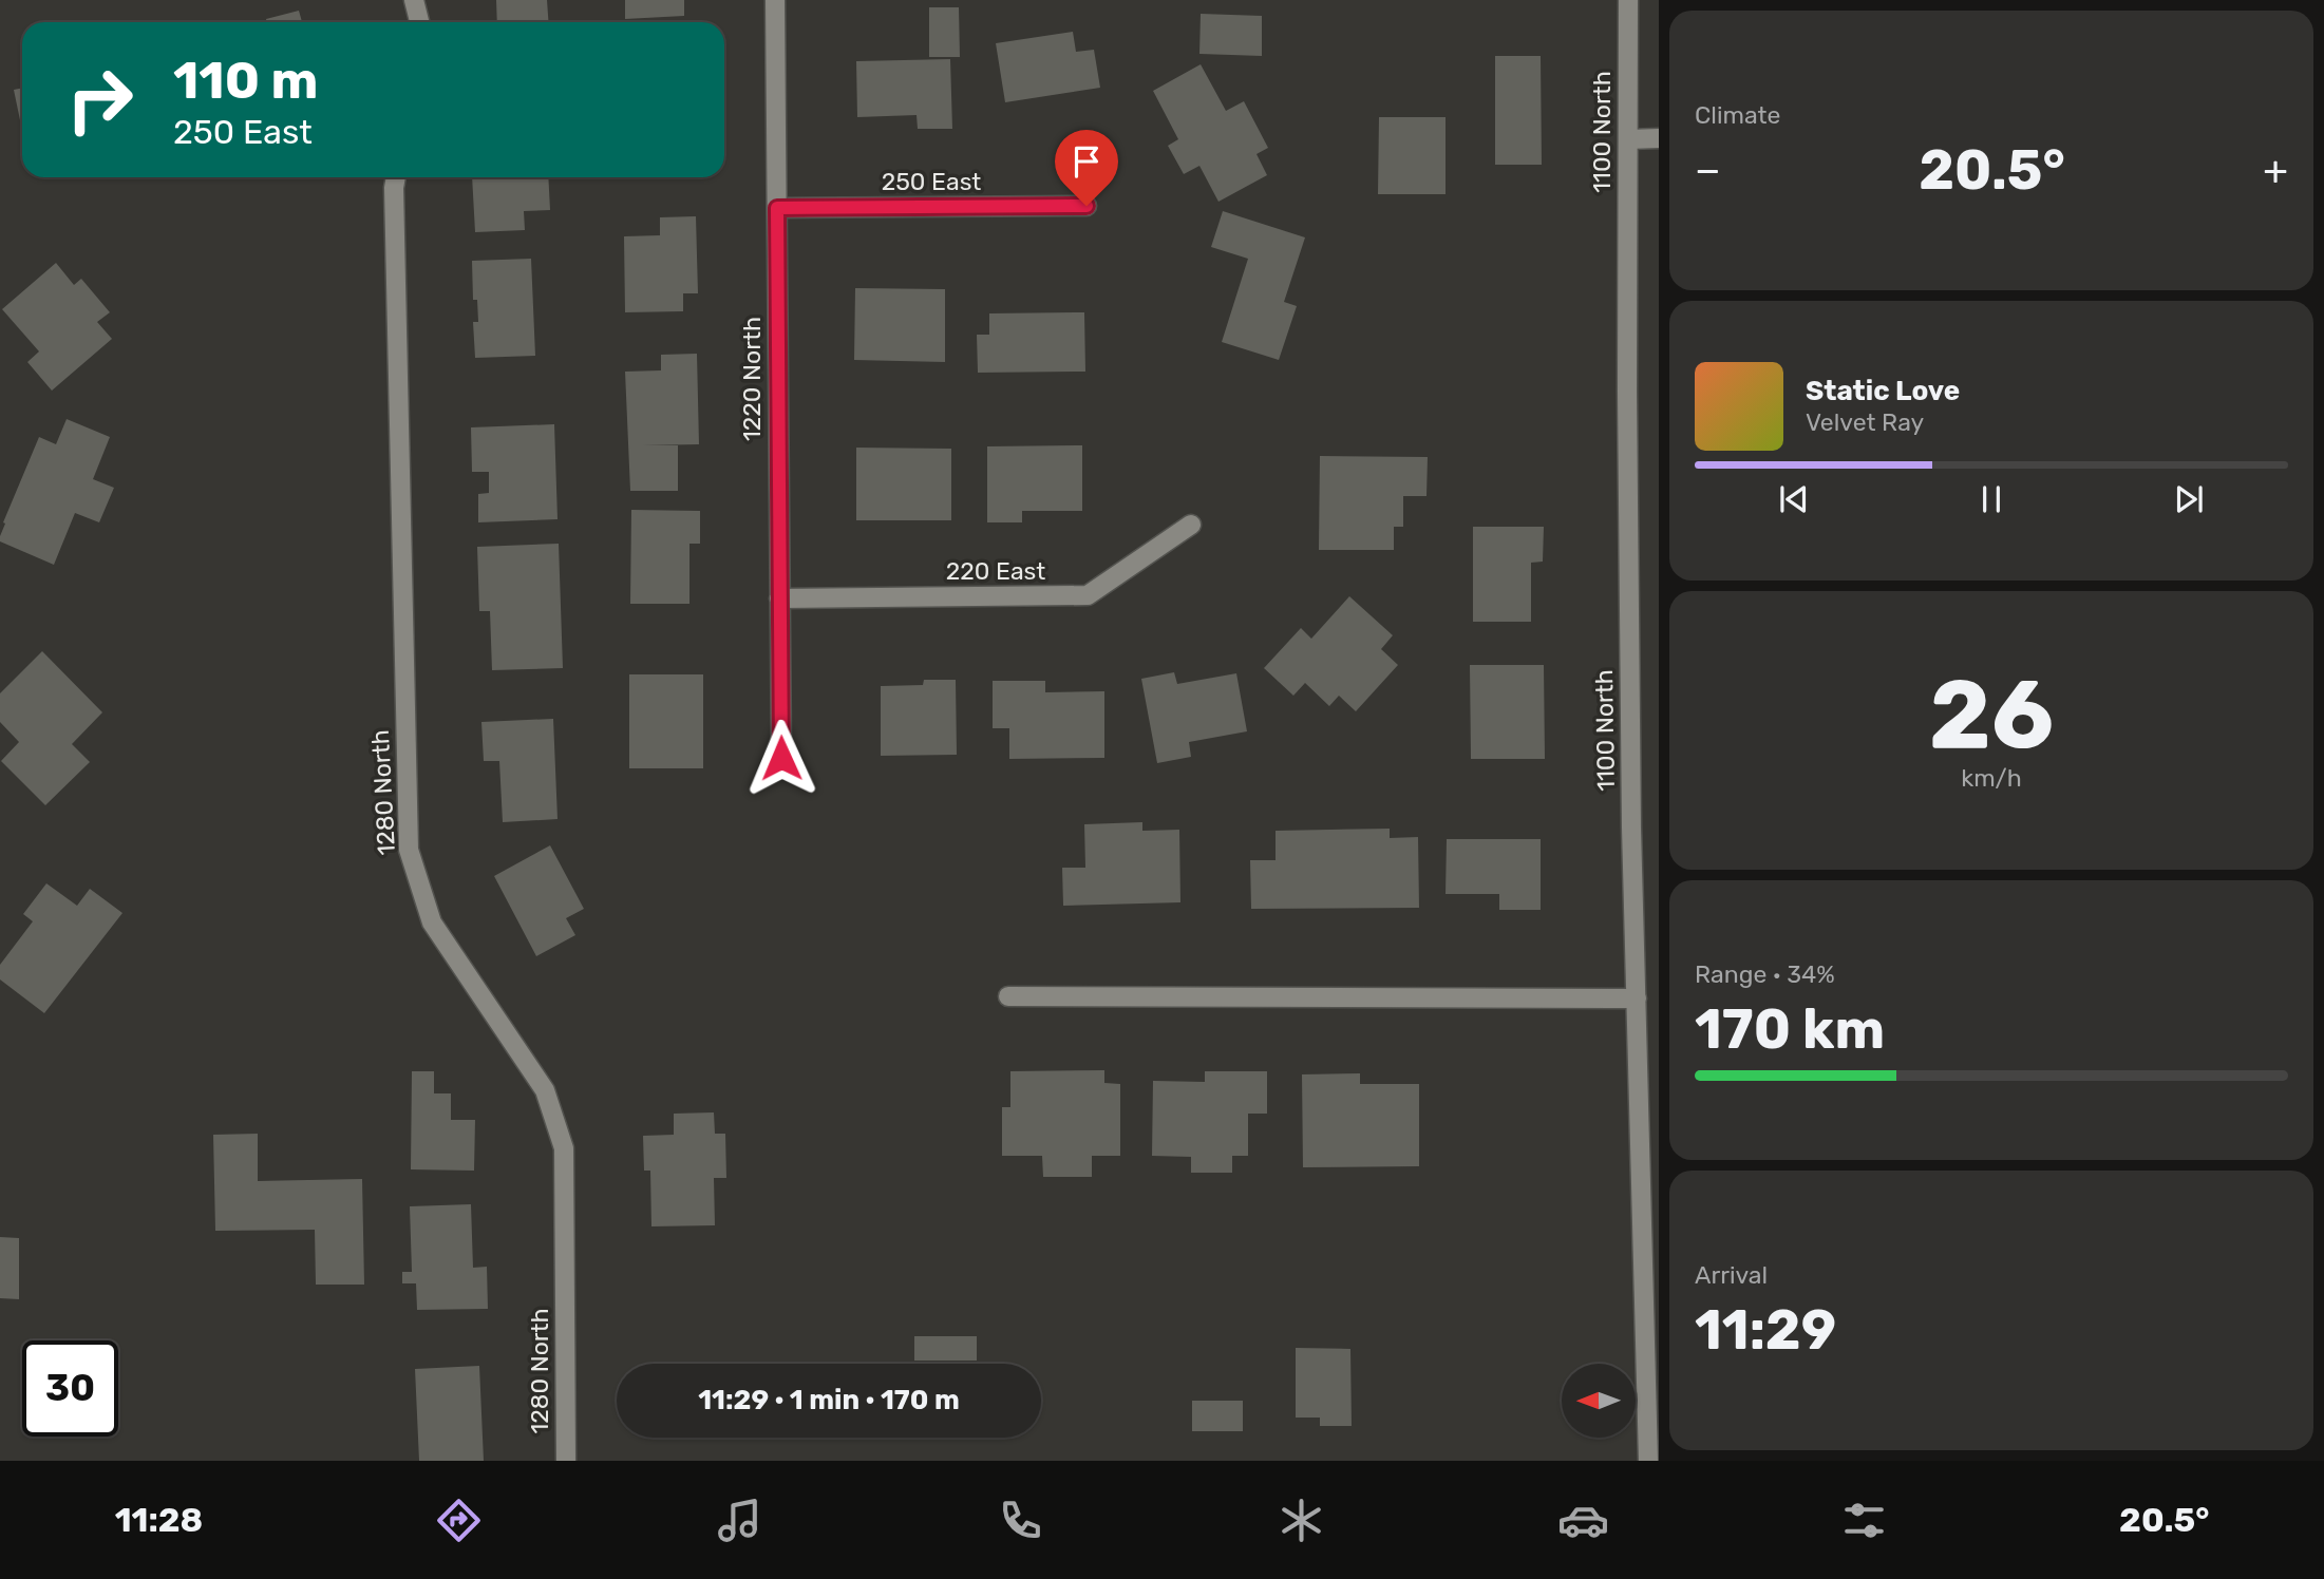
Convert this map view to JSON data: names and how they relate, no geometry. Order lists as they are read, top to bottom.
{
  "streets": {
    "street": [
      "1100 North",
      "250 East",
      "1220 North",
      "220 East",
      "1280 North"
    ]
  },
  "crossings": [
    ["250 East", "1220 North"],
    ["1220 North", "220 East"]
  ],
  "north": "left",
  "page": {
    "tile": [
      "Climate",
      ["26", "km/h"],
      ["Range · 34%", "170 km"],
      ["Arrival", "11:29"]
    ],
    "turn": ["110 m", "250 East"],
    "heat": ["−", "20.5°", "+"],
    "song": ["Static Love", "Velvet Ray"],
    "limit": "30",
    "trip": "11:29 · 1 min · 170 m",
    "tabs": ["11:28", "20.5°"]
  }
}
